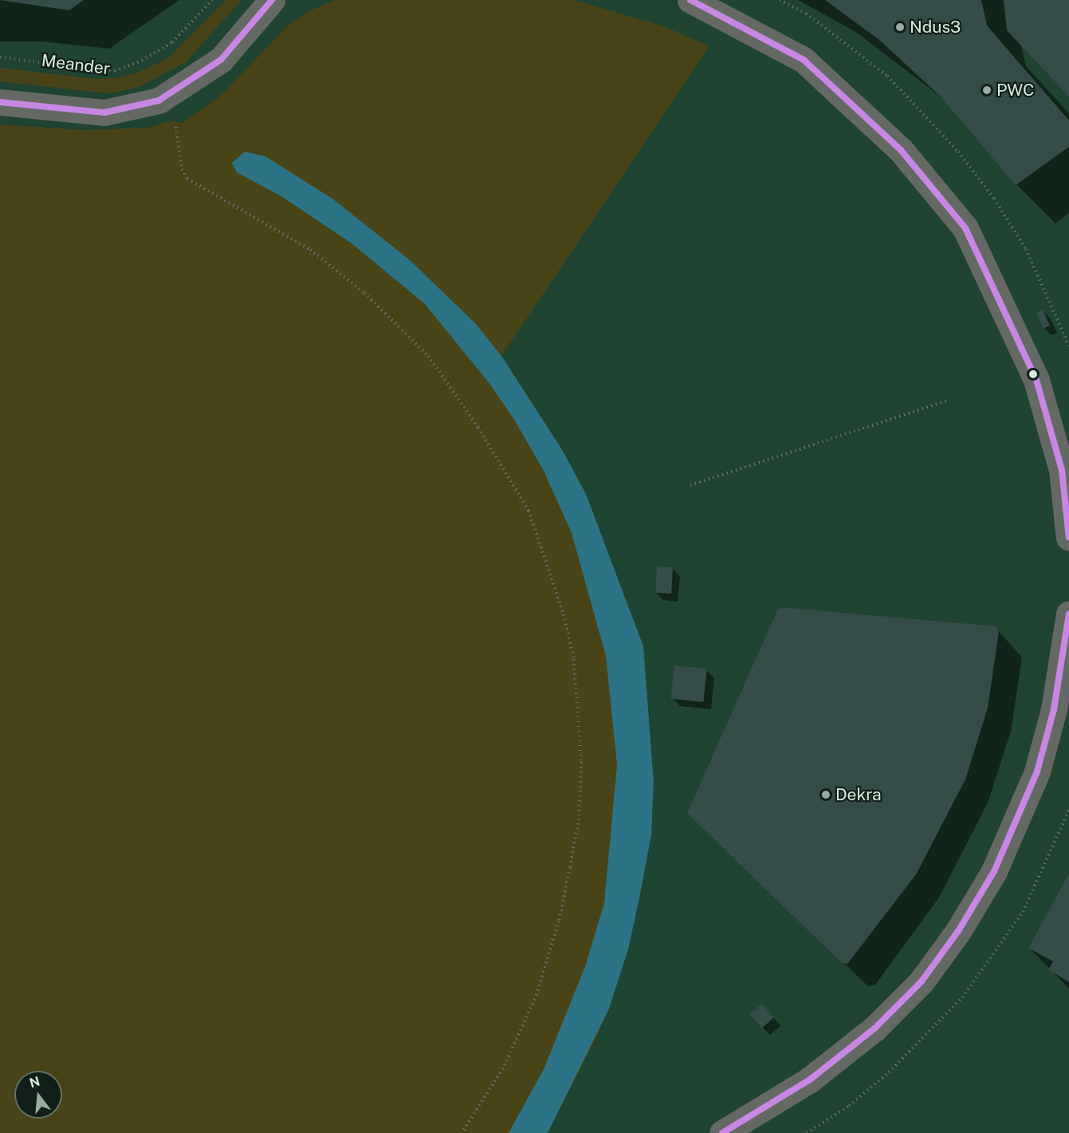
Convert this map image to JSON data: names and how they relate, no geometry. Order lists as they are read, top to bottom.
{
  "streets": {
    "path": ["Meander"]
  },
  "places": ["Ndus3", "PWC", "Dekra"],
  "north": "top"
}
